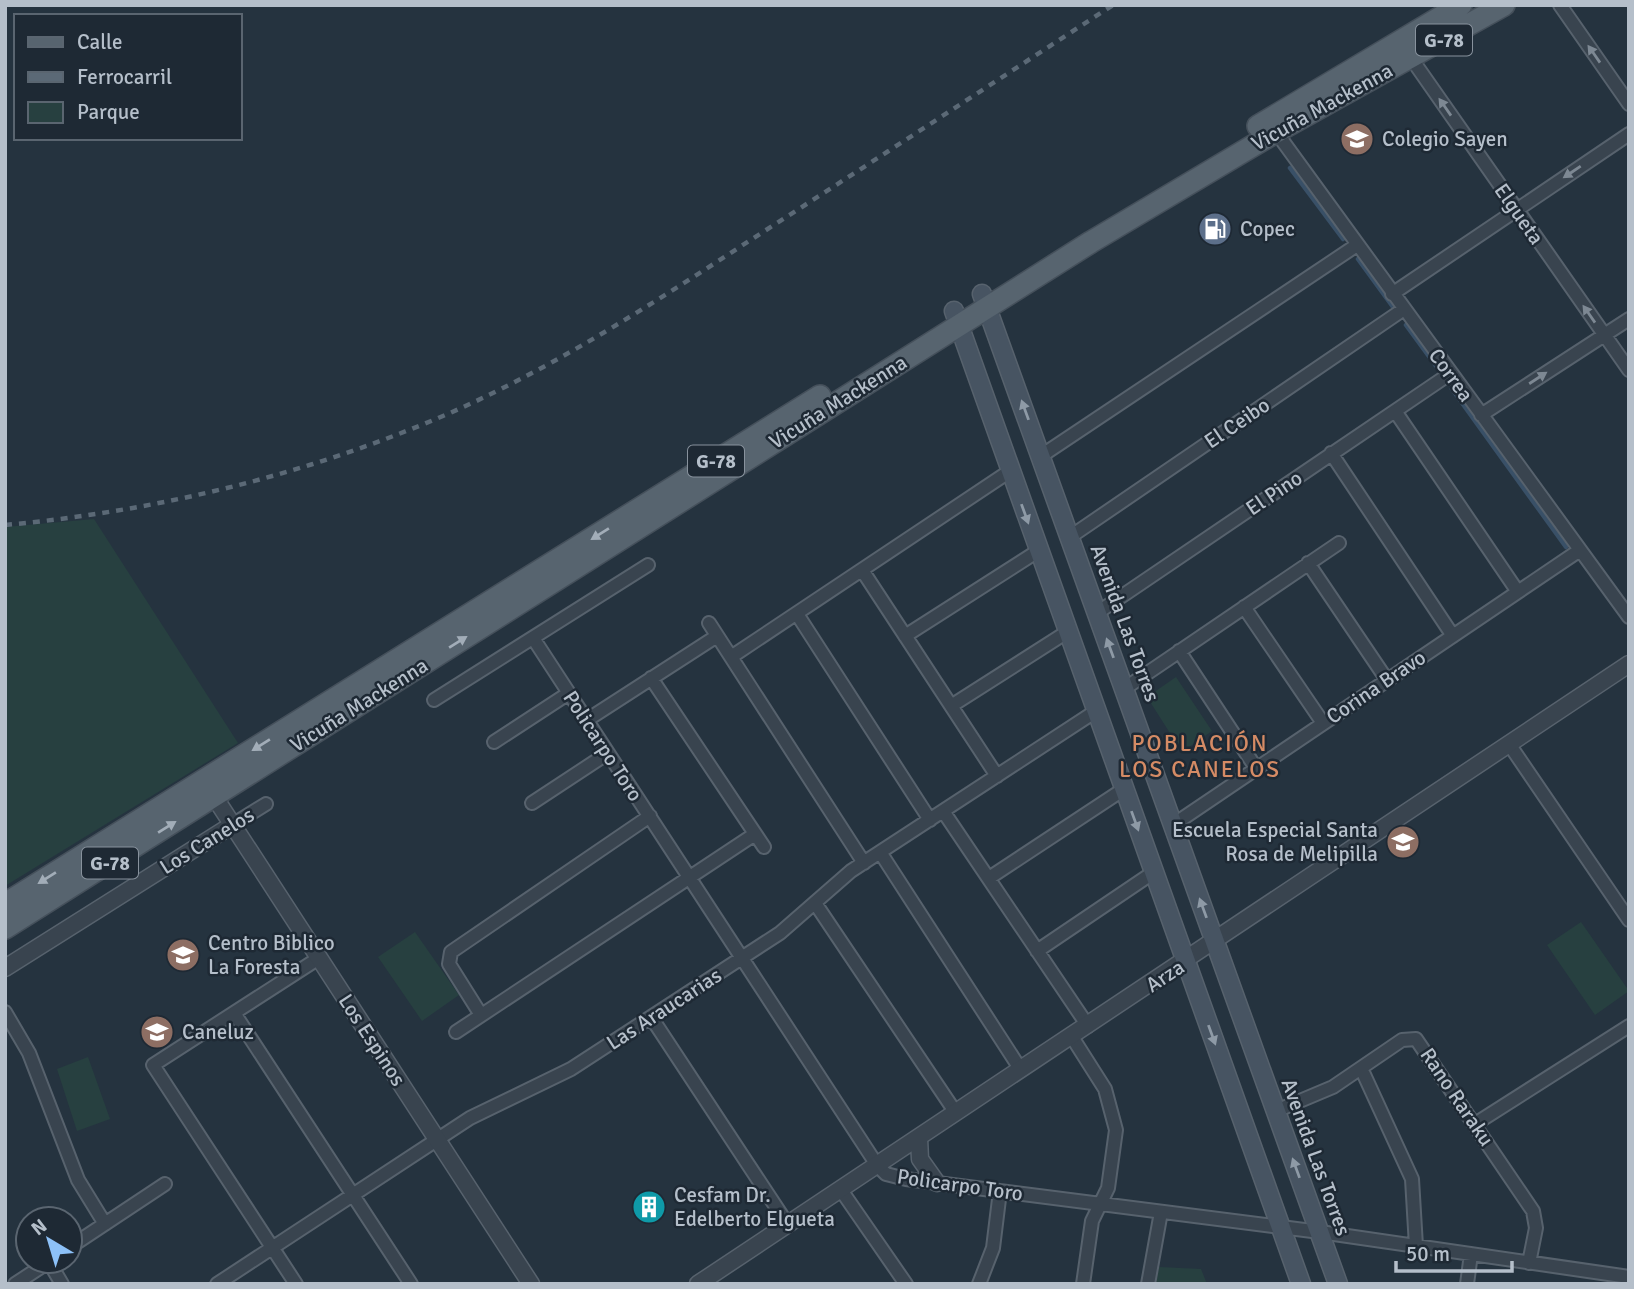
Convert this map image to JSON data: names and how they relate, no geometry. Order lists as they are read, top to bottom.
{
  "streets": {
    "main road": ["G-78", "Vicuña Mackenna", "Avenida Las Torres"],
    "street": [
      "Elgueta",
      "Correa",
      "El Ceibo",
      "El Pino",
      "Corina Bravo",
      "Policarpo Toro",
      "Los Canelos",
      "Arza",
      "Las Araucarias",
      "Los Espinos",
      "Rano Raraku"
    ]
  },
  "crossings": [
    ["Vicuña Mackenna", "Elgueta"],
    ["Vicuña Mackenna", "Correa"],
    ["Vicuña Mackenna", "Avenida Las Torres"],
    ["Vicuña Mackenna", "Los Espinos"],
    ["Correa", "El Ceibo"],
    ["Correa", "El Pino"],
    ["Correa", "Corina Bravo"],
    ["El Ceibo", "Avenida Las Torres"],
    ["El Pino", "Avenida Las Torres"],
    ["Avenida Las Torres", "Corina Bravo"],
    ["Avenida Las Torres", "Policarpo Toro"],
    ["Avenida Las Torres", "Arza"],
    ["Avenida Las Torres", "Rano Raraku"],
    ["Policarpo Toro", "Arza"],
    ["Policarpo Toro", "Las Araucarias"],
    ["Policarpo Toro", "Rano Raraku"],
    ["Los Canelos", "Los Espinos"],
    ["Las Araucarias", "Los Espinos"]
  ],
  "one_way": ["Elgueta"],
  "districts": ["POBLACIÓN LOS CANELOS"],
  "places": {
    "school or university": [
      "Colegio Sayen",
      "Escuela Especial Santa Rosa de Melipilla",
      "Centro Biblico La Foresta",
      "Caneluz"
    ],
    "fuel station": ["Copec"],
    "building": ["Cesfam Dr. Edelberto Elgueta"]
  },
  "legend": ["Calle", "Ferrocarril", "Parque"],
  "scale_bar": "50 m",
  "north": "top left"
}
